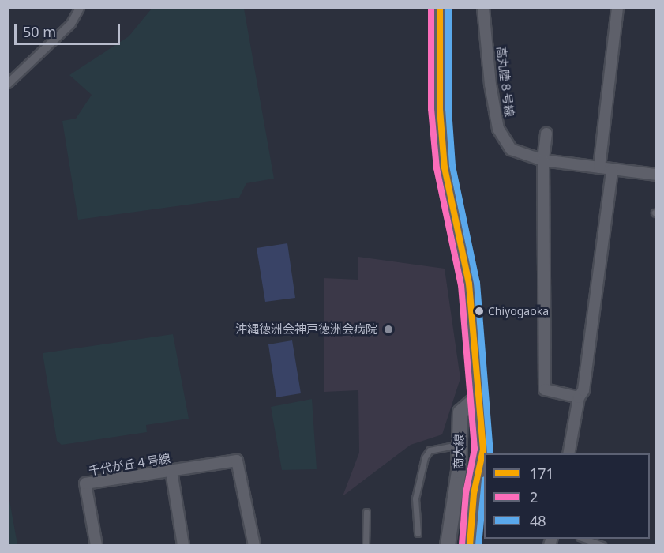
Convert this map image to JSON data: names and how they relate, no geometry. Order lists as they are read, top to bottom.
{
  "streets": {
    "street": ["高丸陸８号線", "商大線", "千代が丘４号線"]
  },
  "places": ["Chiyogaoka", "沖縄徳洲会神戸徳洲会病院"],
  "lines": ["transit line 171", "transit line 2", "transit line 48"],
  "legend": ["171", "2", "48"],
  "scale_bar": "50 m"
}
